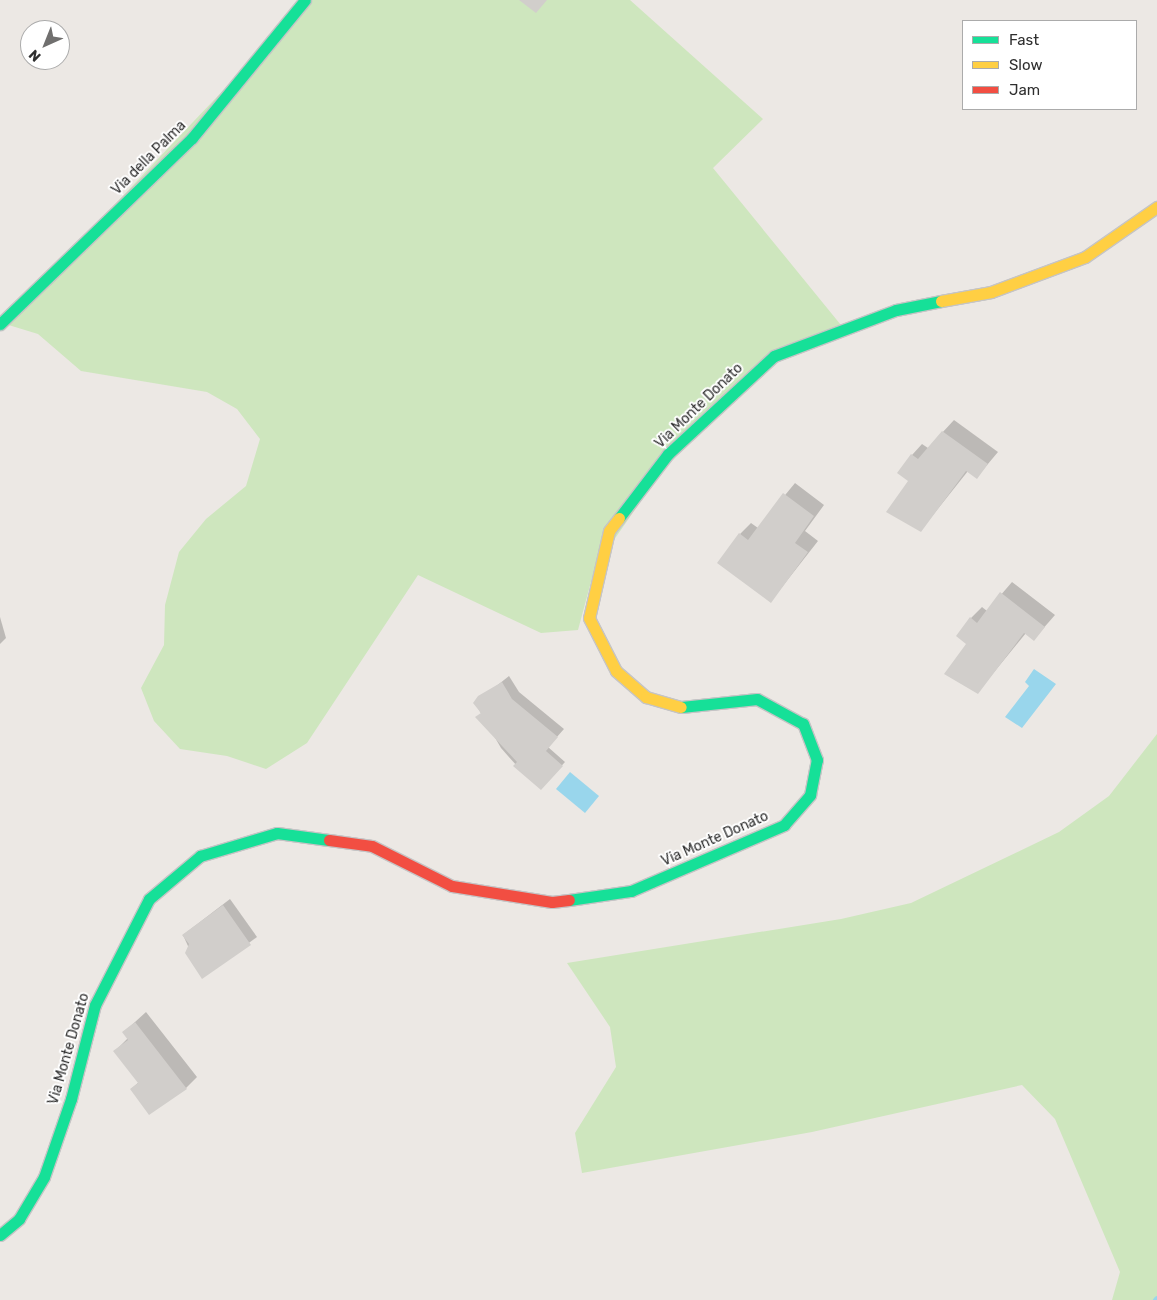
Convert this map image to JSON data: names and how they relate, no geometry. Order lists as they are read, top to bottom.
{
  "streets": {
    "street": ["Via della Palma", "Via Monte Donato"]
  },
  "legend": ["Fast", "Slow", "Jam"],
  "north": "bottom left"
}
